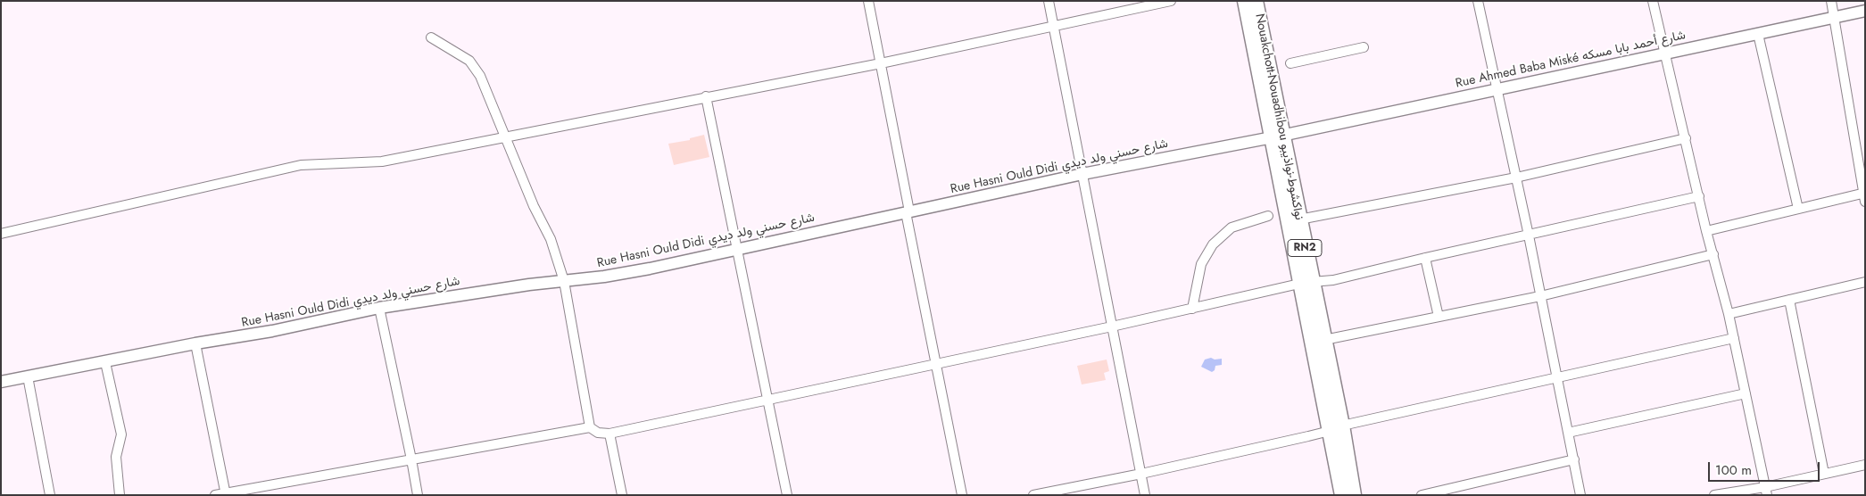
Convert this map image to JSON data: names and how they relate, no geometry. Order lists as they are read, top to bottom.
{
  "streets": {
    "highway": ["Nouakchott-Nouadhibou نواكشوط-نواذيبو", "RN2"],
    "street": ["Rue Ahmed Baba Miské شارع أحمد بابا مسكه", "Rue Hasni Ould Didi شارع حسني ولد ديدي"]
  },
  "crossings": [
    ["Rue Ahmed Baba Miské شارع أحمد بابا مسكه", "Nouakchott-Nouadhibou نواكشوط-نواذيبو"],
    ["Rue Ahmed Baba Miské شارع أحمد بابا مسكه", "Rue Hasni Ould Didi شارع حسني ولد ديدي"],
    ["Nouakchott-Nouadhibou نواكشوط-نواذيبو", "Rue Hasni Ould Didi شارع حسني ولد ديدي"]
  ],
  "scale_bar": "100 m"
}
